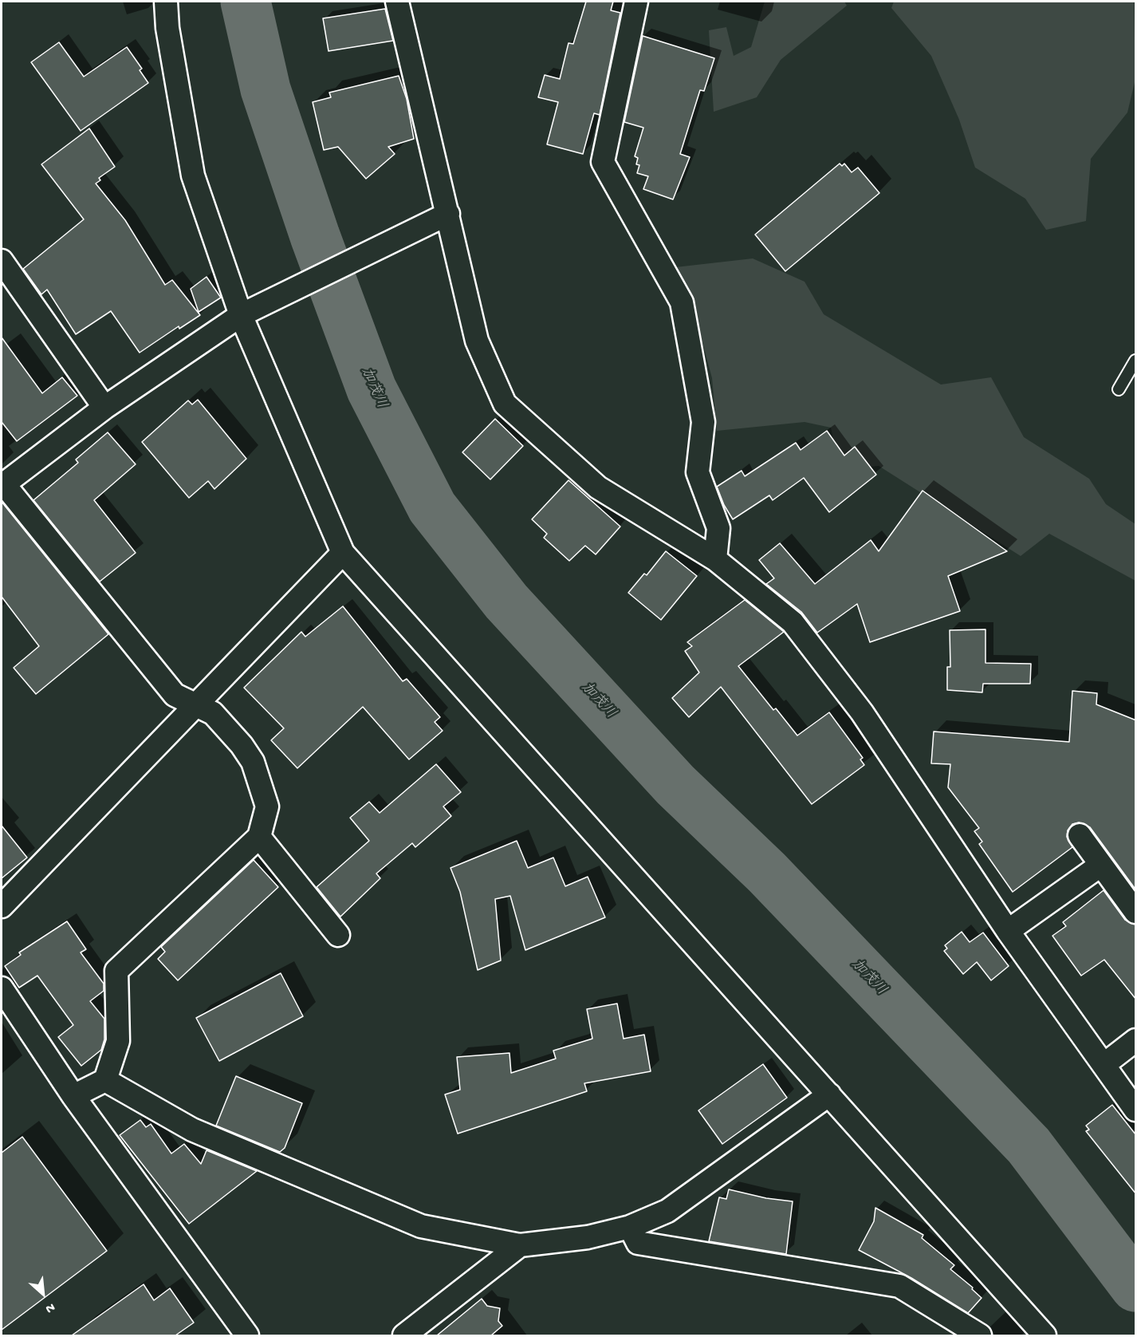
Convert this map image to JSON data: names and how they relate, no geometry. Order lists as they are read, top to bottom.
{
  "water": ["加茂川"],
  "north": "bottom right"
}
